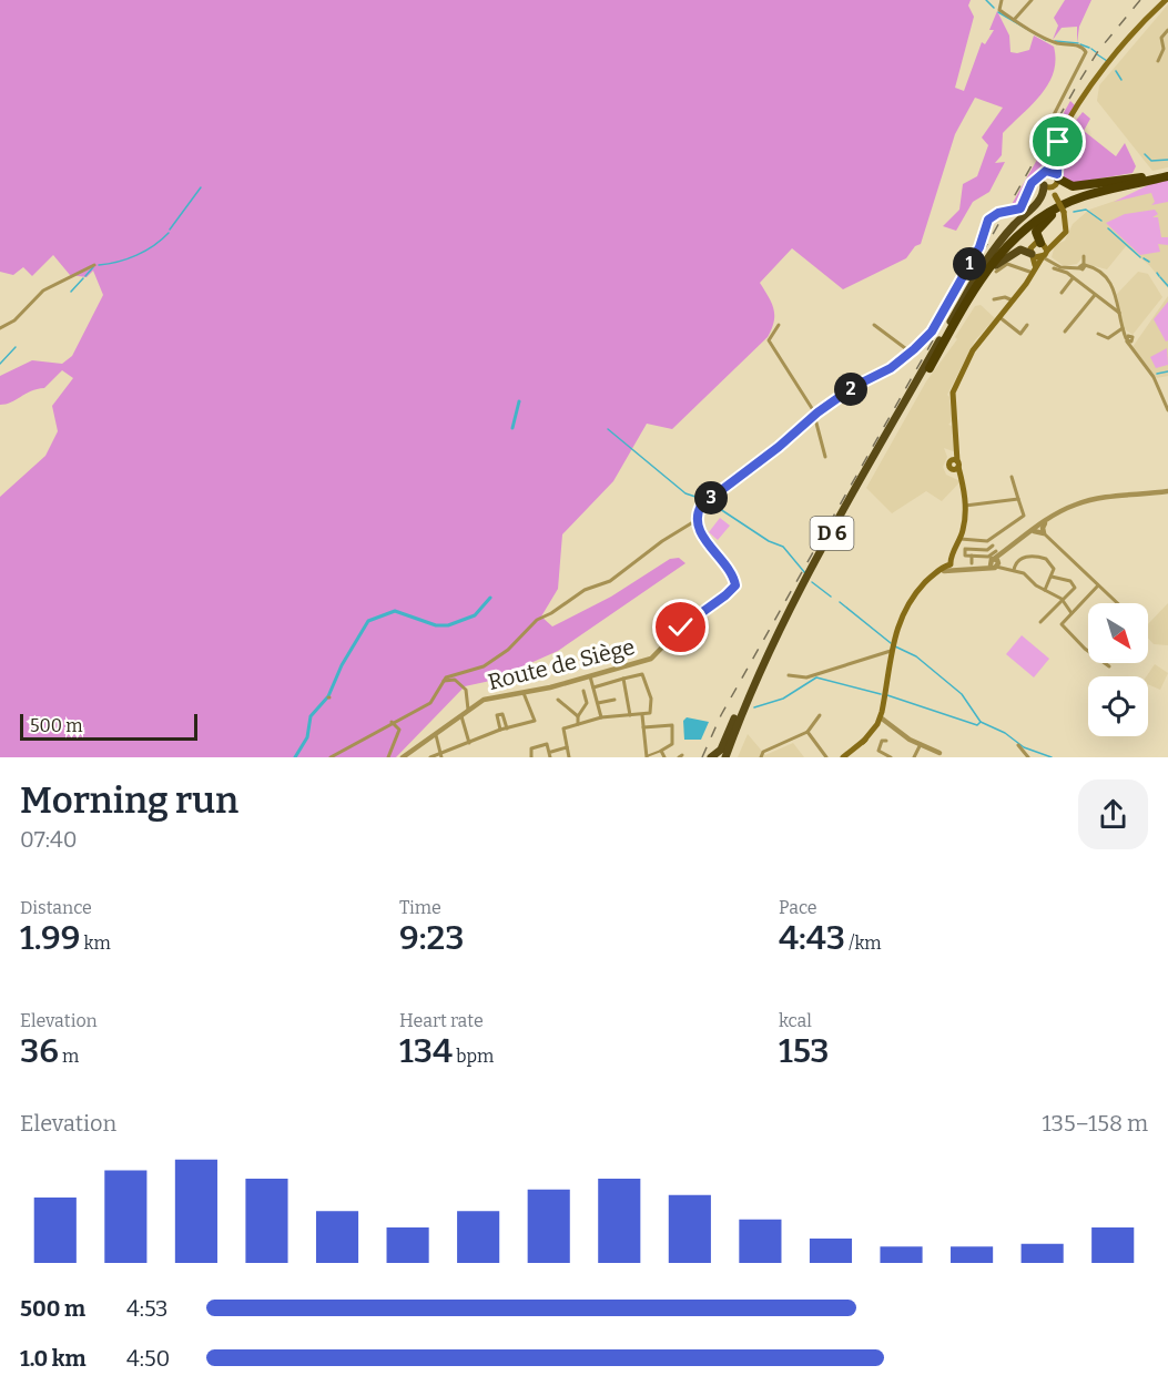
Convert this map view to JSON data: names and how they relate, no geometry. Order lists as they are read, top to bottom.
{
  "streets": {
    "highway": ["D 6"],
    "street": ["Route de Siège"]
  },
  "scale_bar": "500 m",
  "north": "bottom right",
  "page": {
    "pins": ["1", "2", "3"],
    "scale": "500 m",
    "heading": ["Morning run", "07:40"],
    "stats": [
      ["Distance", "1.99 km"],
      ["Time", "9:23"],
      ["Pace", "4:43 /km"],
      ["Elevation", "36 m"],
      ["Heart rate", "134 bpm"],
      ["kcal", "153"]
    ],
    "chart": ["Elevation", "135–158 m"],
    "list": [
      {
        "name": "500 m",
        "note": "4:53"
      },
      {
        "name": "1.0 km",
        "note": "4:50"
      }
    ]
  }
}
